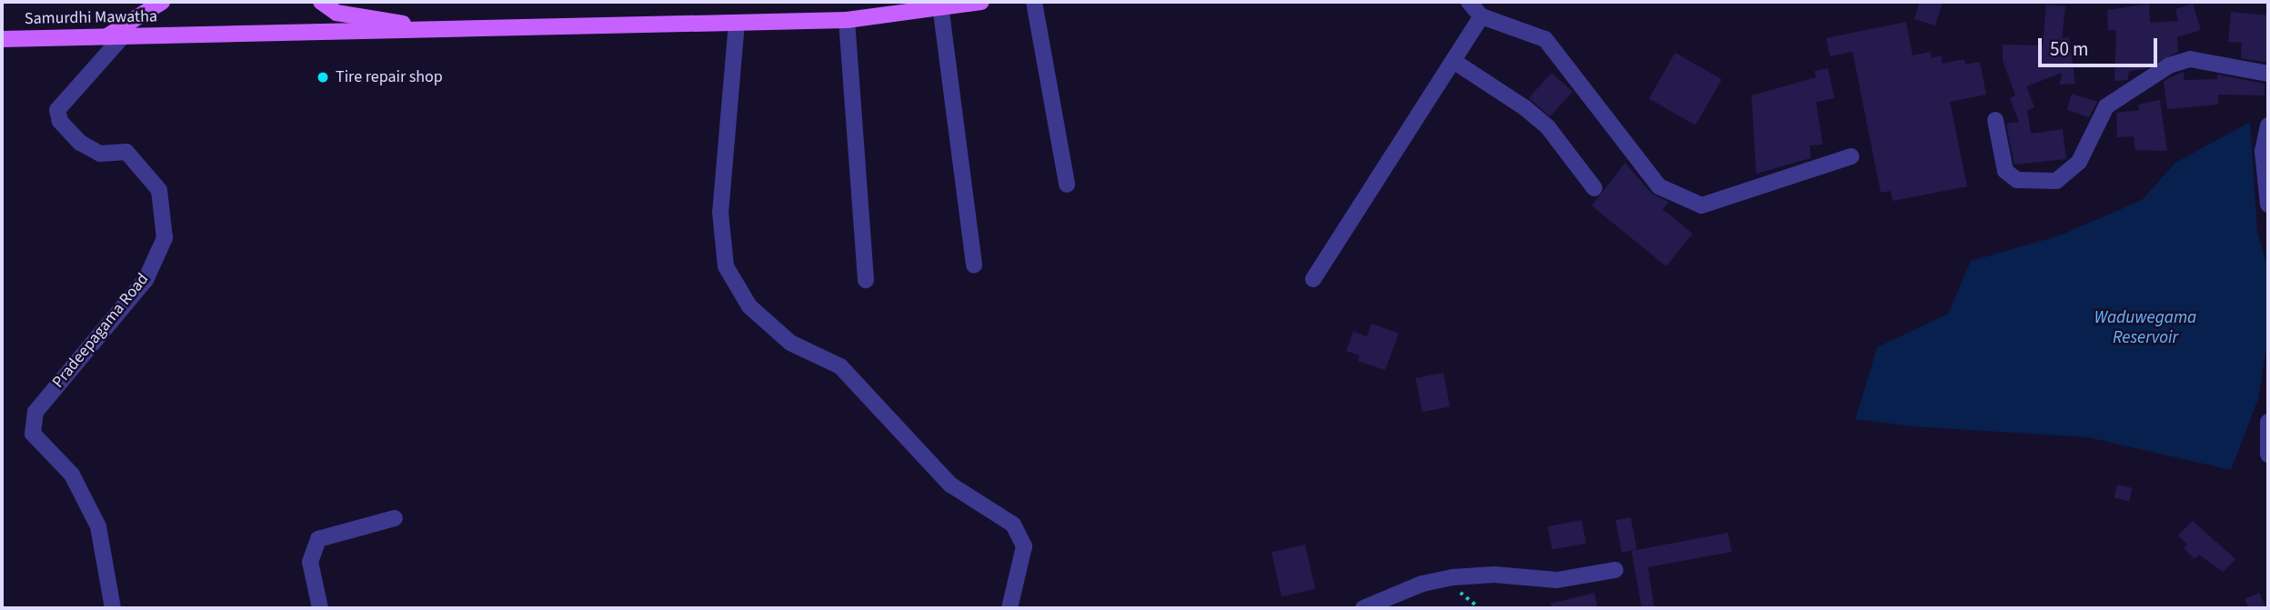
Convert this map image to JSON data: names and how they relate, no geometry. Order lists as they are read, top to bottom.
{
  "streets": {
    "main road": ["Samurdhi Mawatha"],
    "street": ["Pradeepagama Road"]
  },
  "crossings": [
    ["Samurdhi Mawatha", "Pradeepagama Road"]
  ],
  "water": ["Waduwegama Reservoir"],
  "places": ["Tire repair shop"],
  "scale_bar": "50 m"
}
